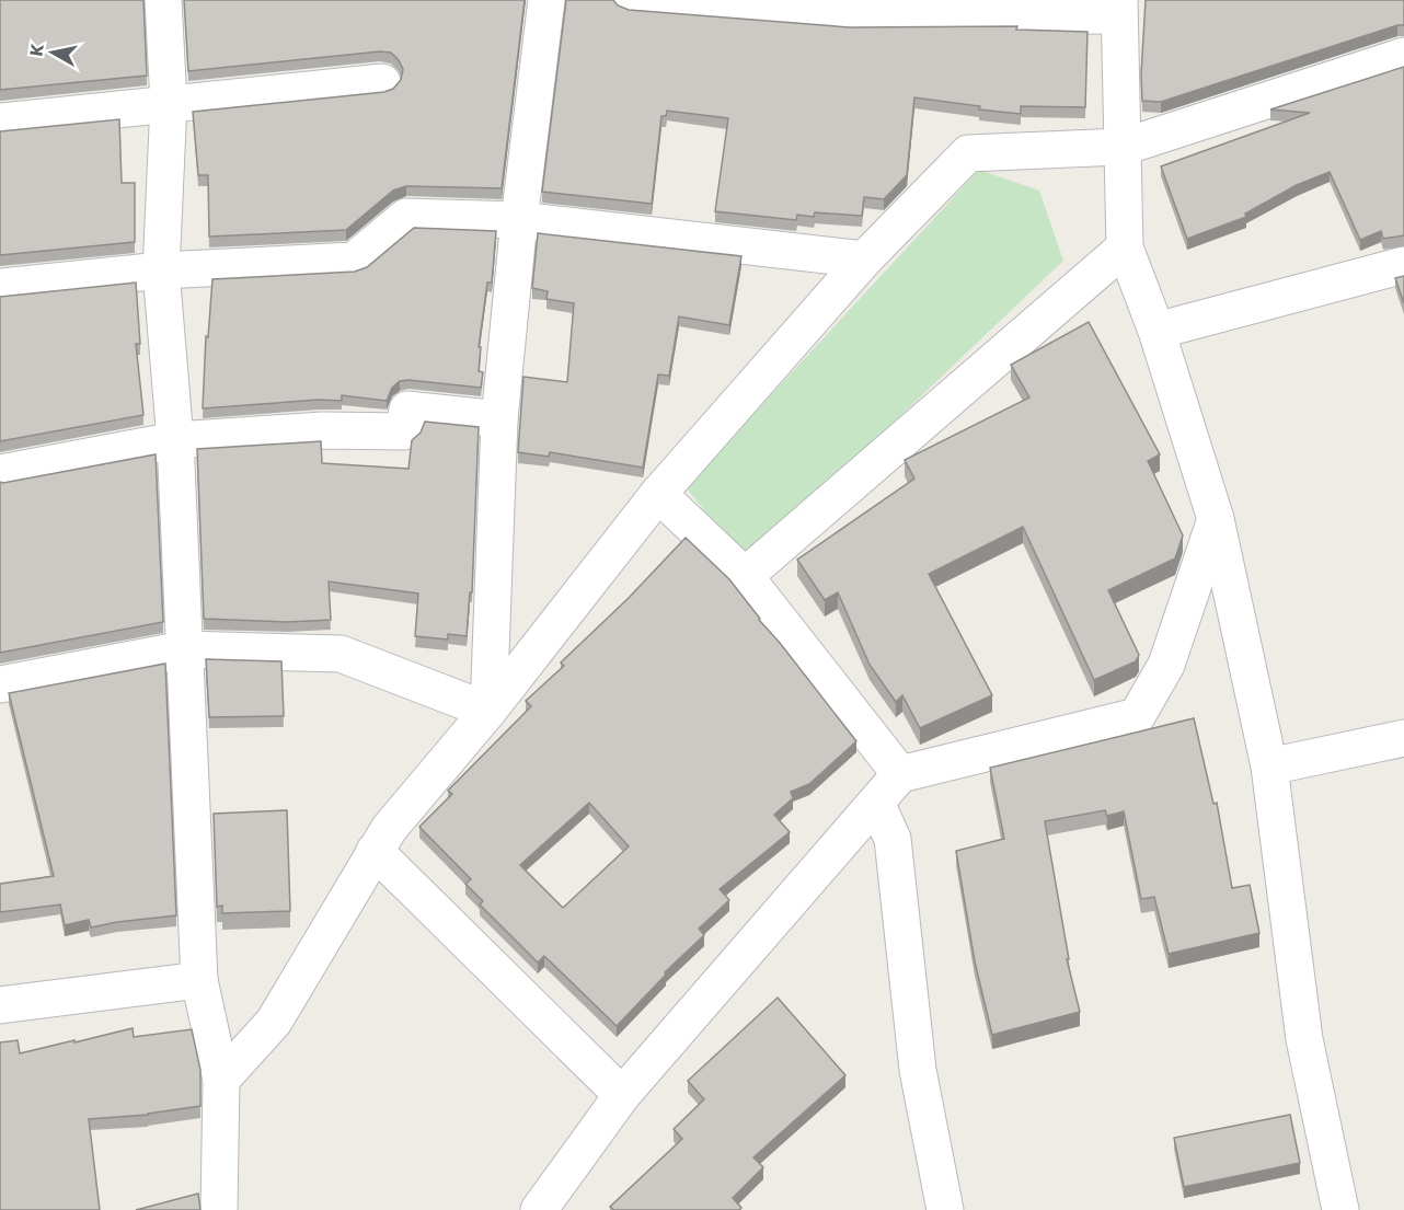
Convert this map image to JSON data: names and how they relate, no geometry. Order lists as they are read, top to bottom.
{
  "north": "left"
}
